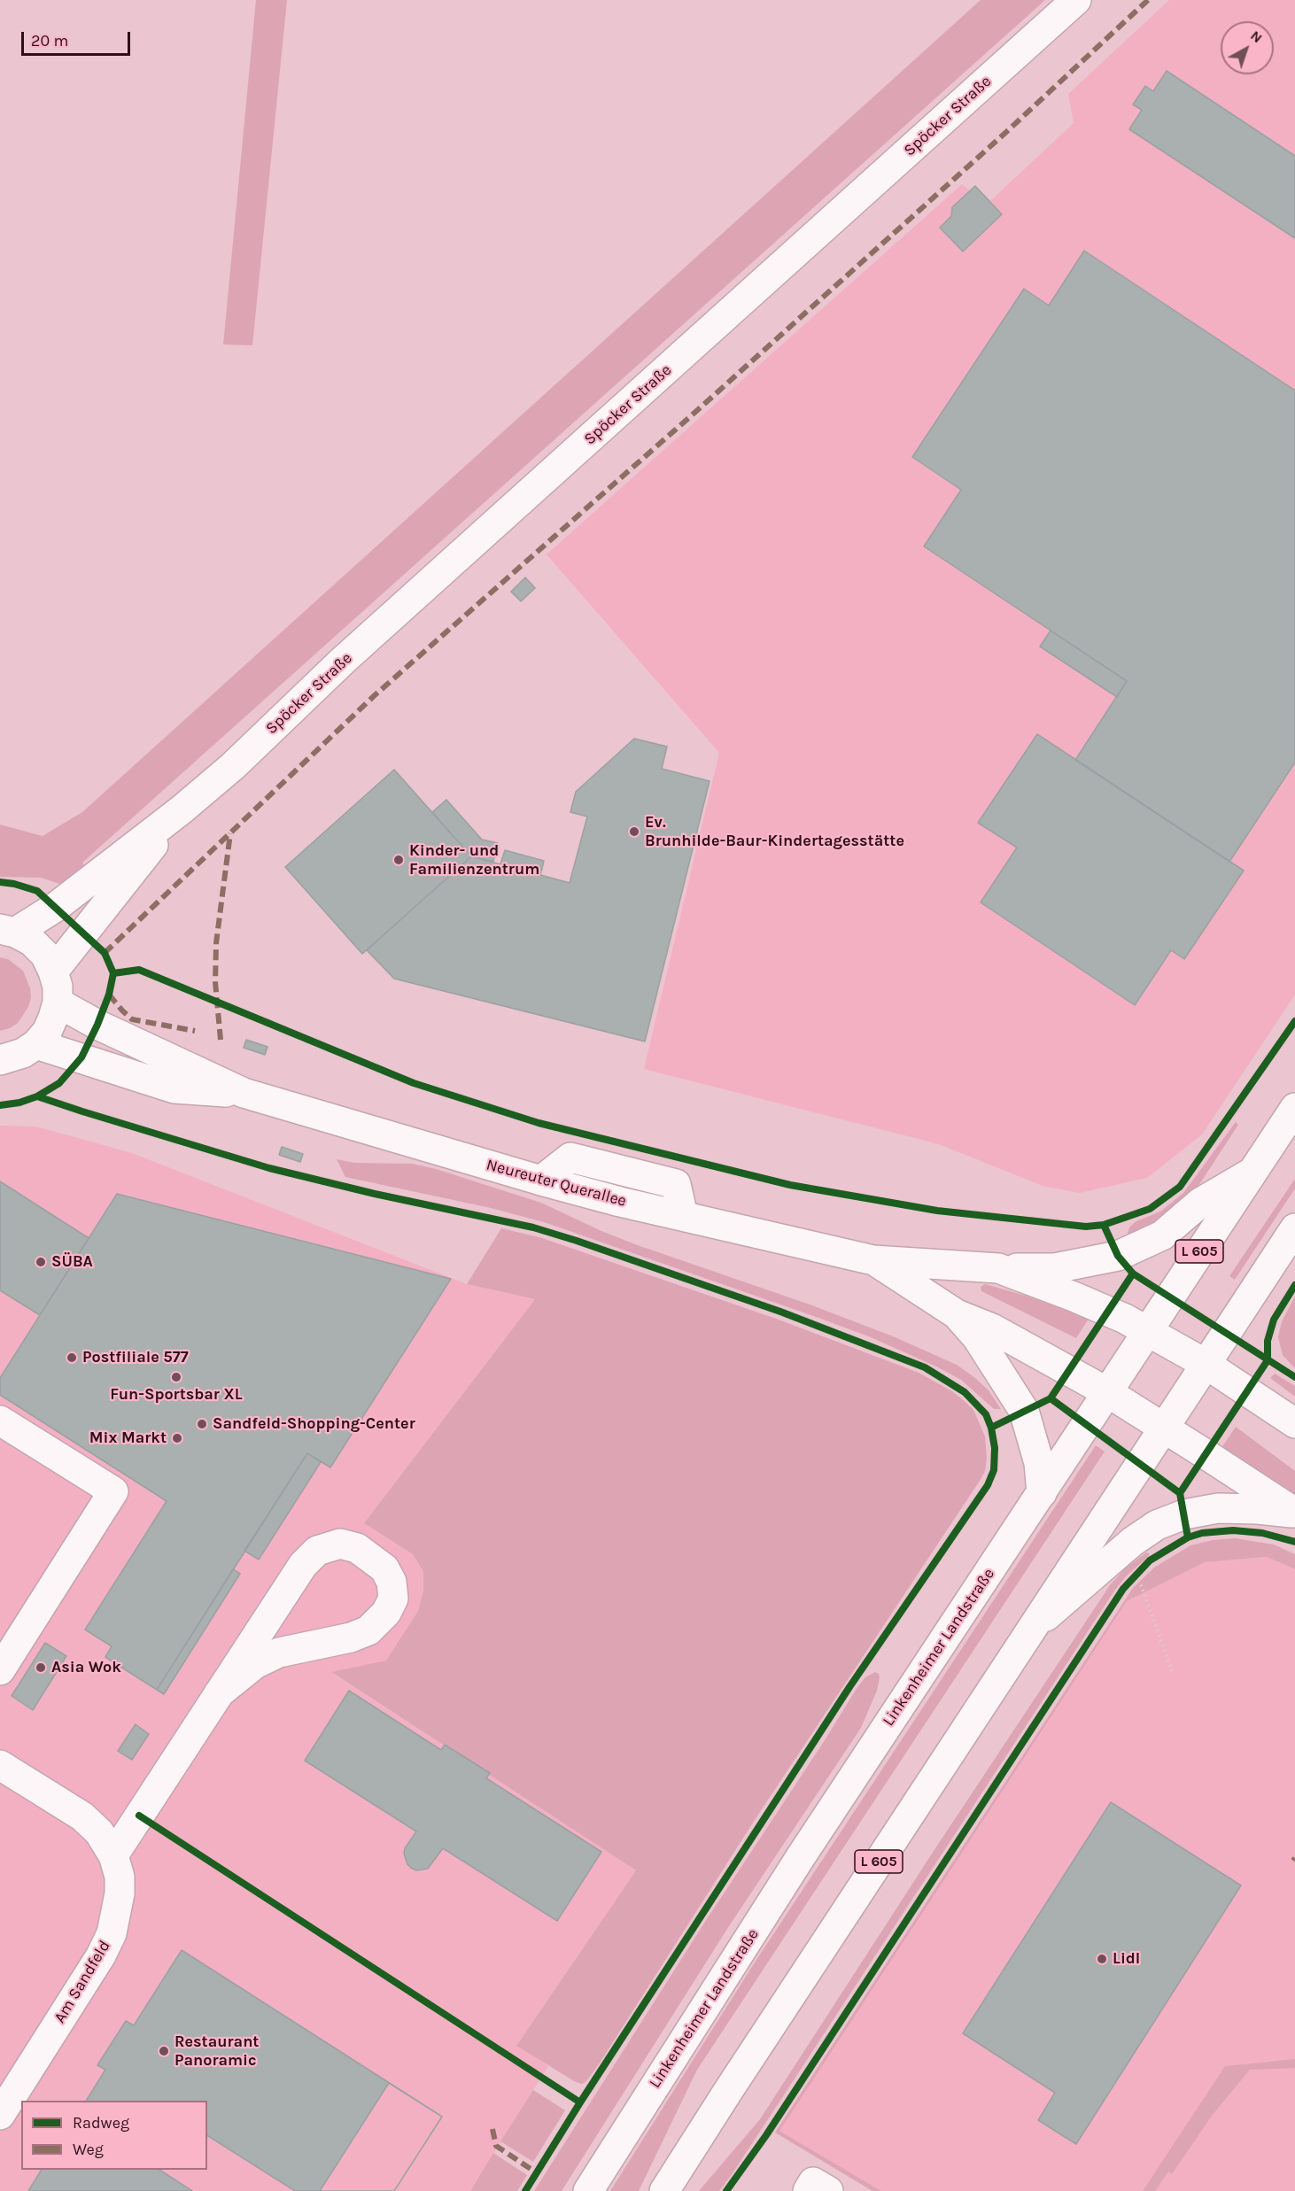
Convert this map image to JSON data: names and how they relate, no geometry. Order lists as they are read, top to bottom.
{
  "streets": {
    "street": [
      "Spöcker Straße",
      "Neureuter Querallee",
      "L 605",
      "Linkenheimer Landstraße",
      "Am Sandfeld"
    ]
  },
  "crossings": [
    ["Neureuter Querallee", "L 605"],
    ["Neureuter Querallee", "Linkenheimer Landstraße"]
  ],
  "places": [
    "Ev. Brunhilde-Baur-Kindertagesstätte",
    "Kinder- und Familienzentrum",
    "SÜBA",
    "Postfiliale 577",
    "Fun-Sportsbar XL",
    "Sandfeld-Shopping-Center",
    "Mix Markt",
    "Asia Wok",
    "Lidl",
    "Restaurant Panoramic"
  ],
  "legend": ["Radweg", "Weg"],
  "scale_bar": "20 m",
  "north": "top right"
}
